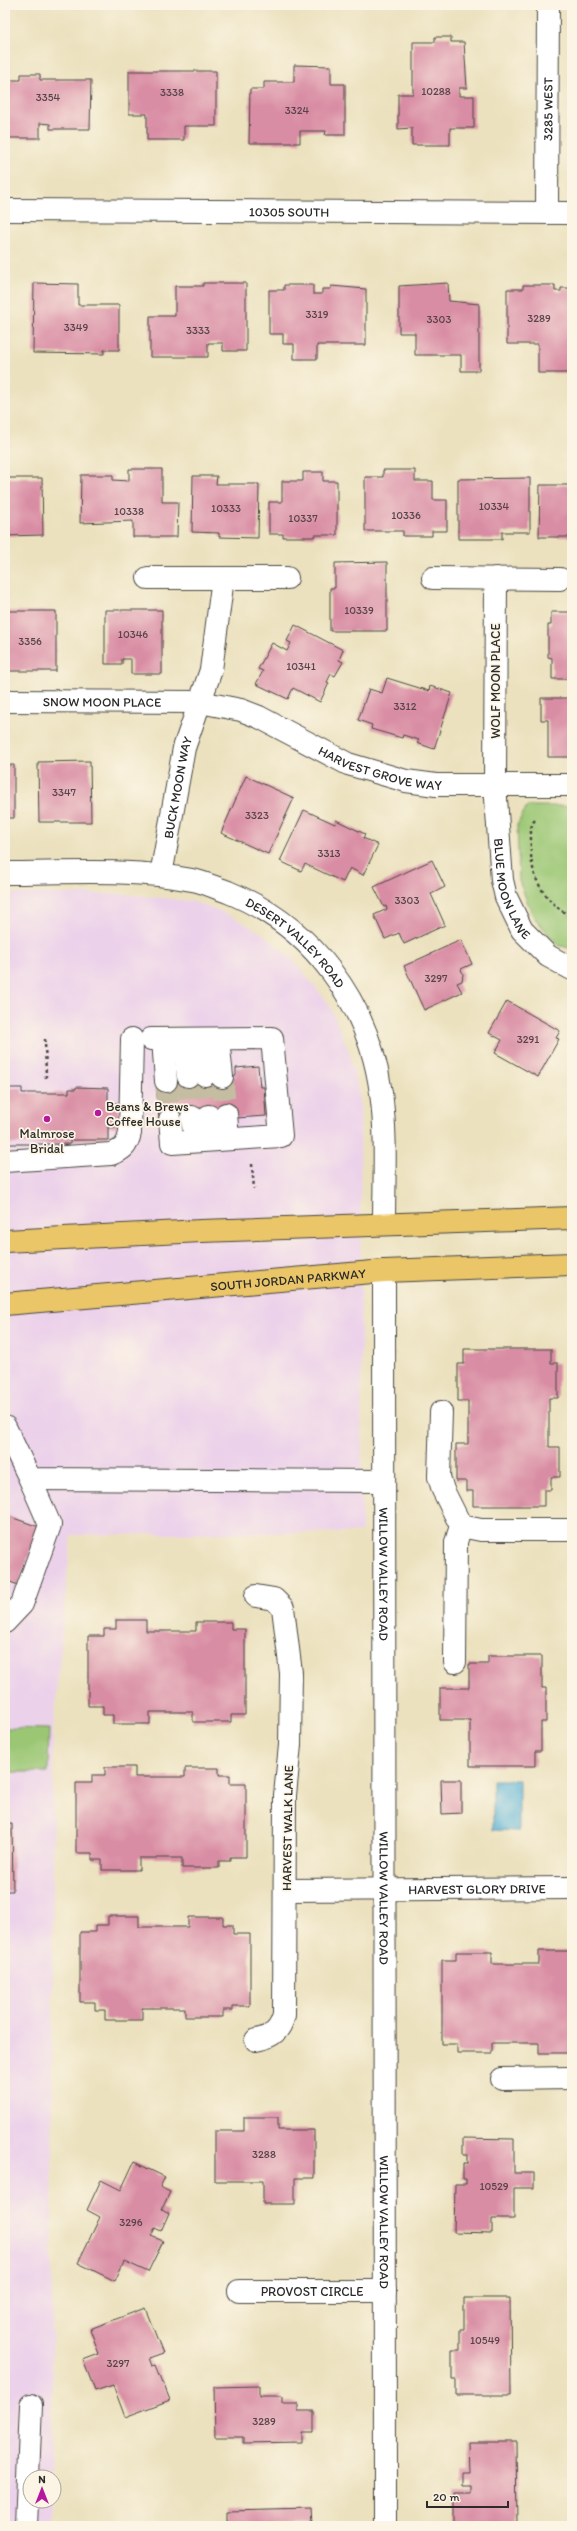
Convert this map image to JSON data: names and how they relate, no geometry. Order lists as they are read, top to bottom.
{
  "streets": {
    "main road": ["SOUTH JORDAN PARKWAY"],
    "street": [
      "3285 WEST",
      "10305 SOUTH",
      "WOLF MOON PLACE",
      "SNOW MOON PLACE",
      "HARVEST GROVE WAY",
      "BUCK MOON WAY",
      "BLUE MOON LANE",
      "DESERT VALLEY ROAD",
      "WILLOW VALLEY ROAD",
      "HARVEST WALK LANE",
      "HARVEST GLORY DRIVE",
      "PROVOST CIRCLE"
    ]
  },
  "crossings": [
    ["3285 WEST", "10305 SOUTH"],
    ["WOLF MOON PLACE", "HARVEST GROVE WAY"],
    ["WOLF MOON PLACE", "BLUE MOON LANE"],
    ["SNOW MOON PLACE", "HARVEST GROVE WAY"],
    ["SNOW MOON PLACE", "BUCK MOON WAY"],
    ["HARVEST GROVE WAY", "BUCK MOON WAY"],
    ["HARVEST GROVE WAY", "BLUE MOON LANE"],
    ["BUCK MOON WAY", "DESERT VALLEY ROAD"],
    ["SOUTH JORDAN PARKWAY", "WILLOW VALLEY ROAD"],
    ["WILLOW VALLEY ROAD", "HARVEST GLORY DRIVE"],
    ["WILLOW VALLEY ROAD", "PROVOST CIRCLE"],
    ["HARVEST WALK LANE", "HARVEST GLORY DRIVE"]
  ],
  "places": ["Beans & Brews Coffee House", "Malmrose Bridal"],
  "house_numbers": [
    "10288",
    "3338",
    "3354",
    "3324",
    "3319",
    "3289",
    "3303",
    "3349",
    "3333",
    "10334",
    "10333",
    "10338",
    "10336",
    "10337",
    "10339",
    "10346",
    "3356",
    "10341",
    "3312",
    "3347",
    "3323",
    "3313",
    "3303",
    "3297",
    "3291",
    "3288",
    "10529",
    "3296",
    "10549",
    "3297",
    "3289"
  ],
  "scale_bar": "20 m",
  "north": "top"
}
